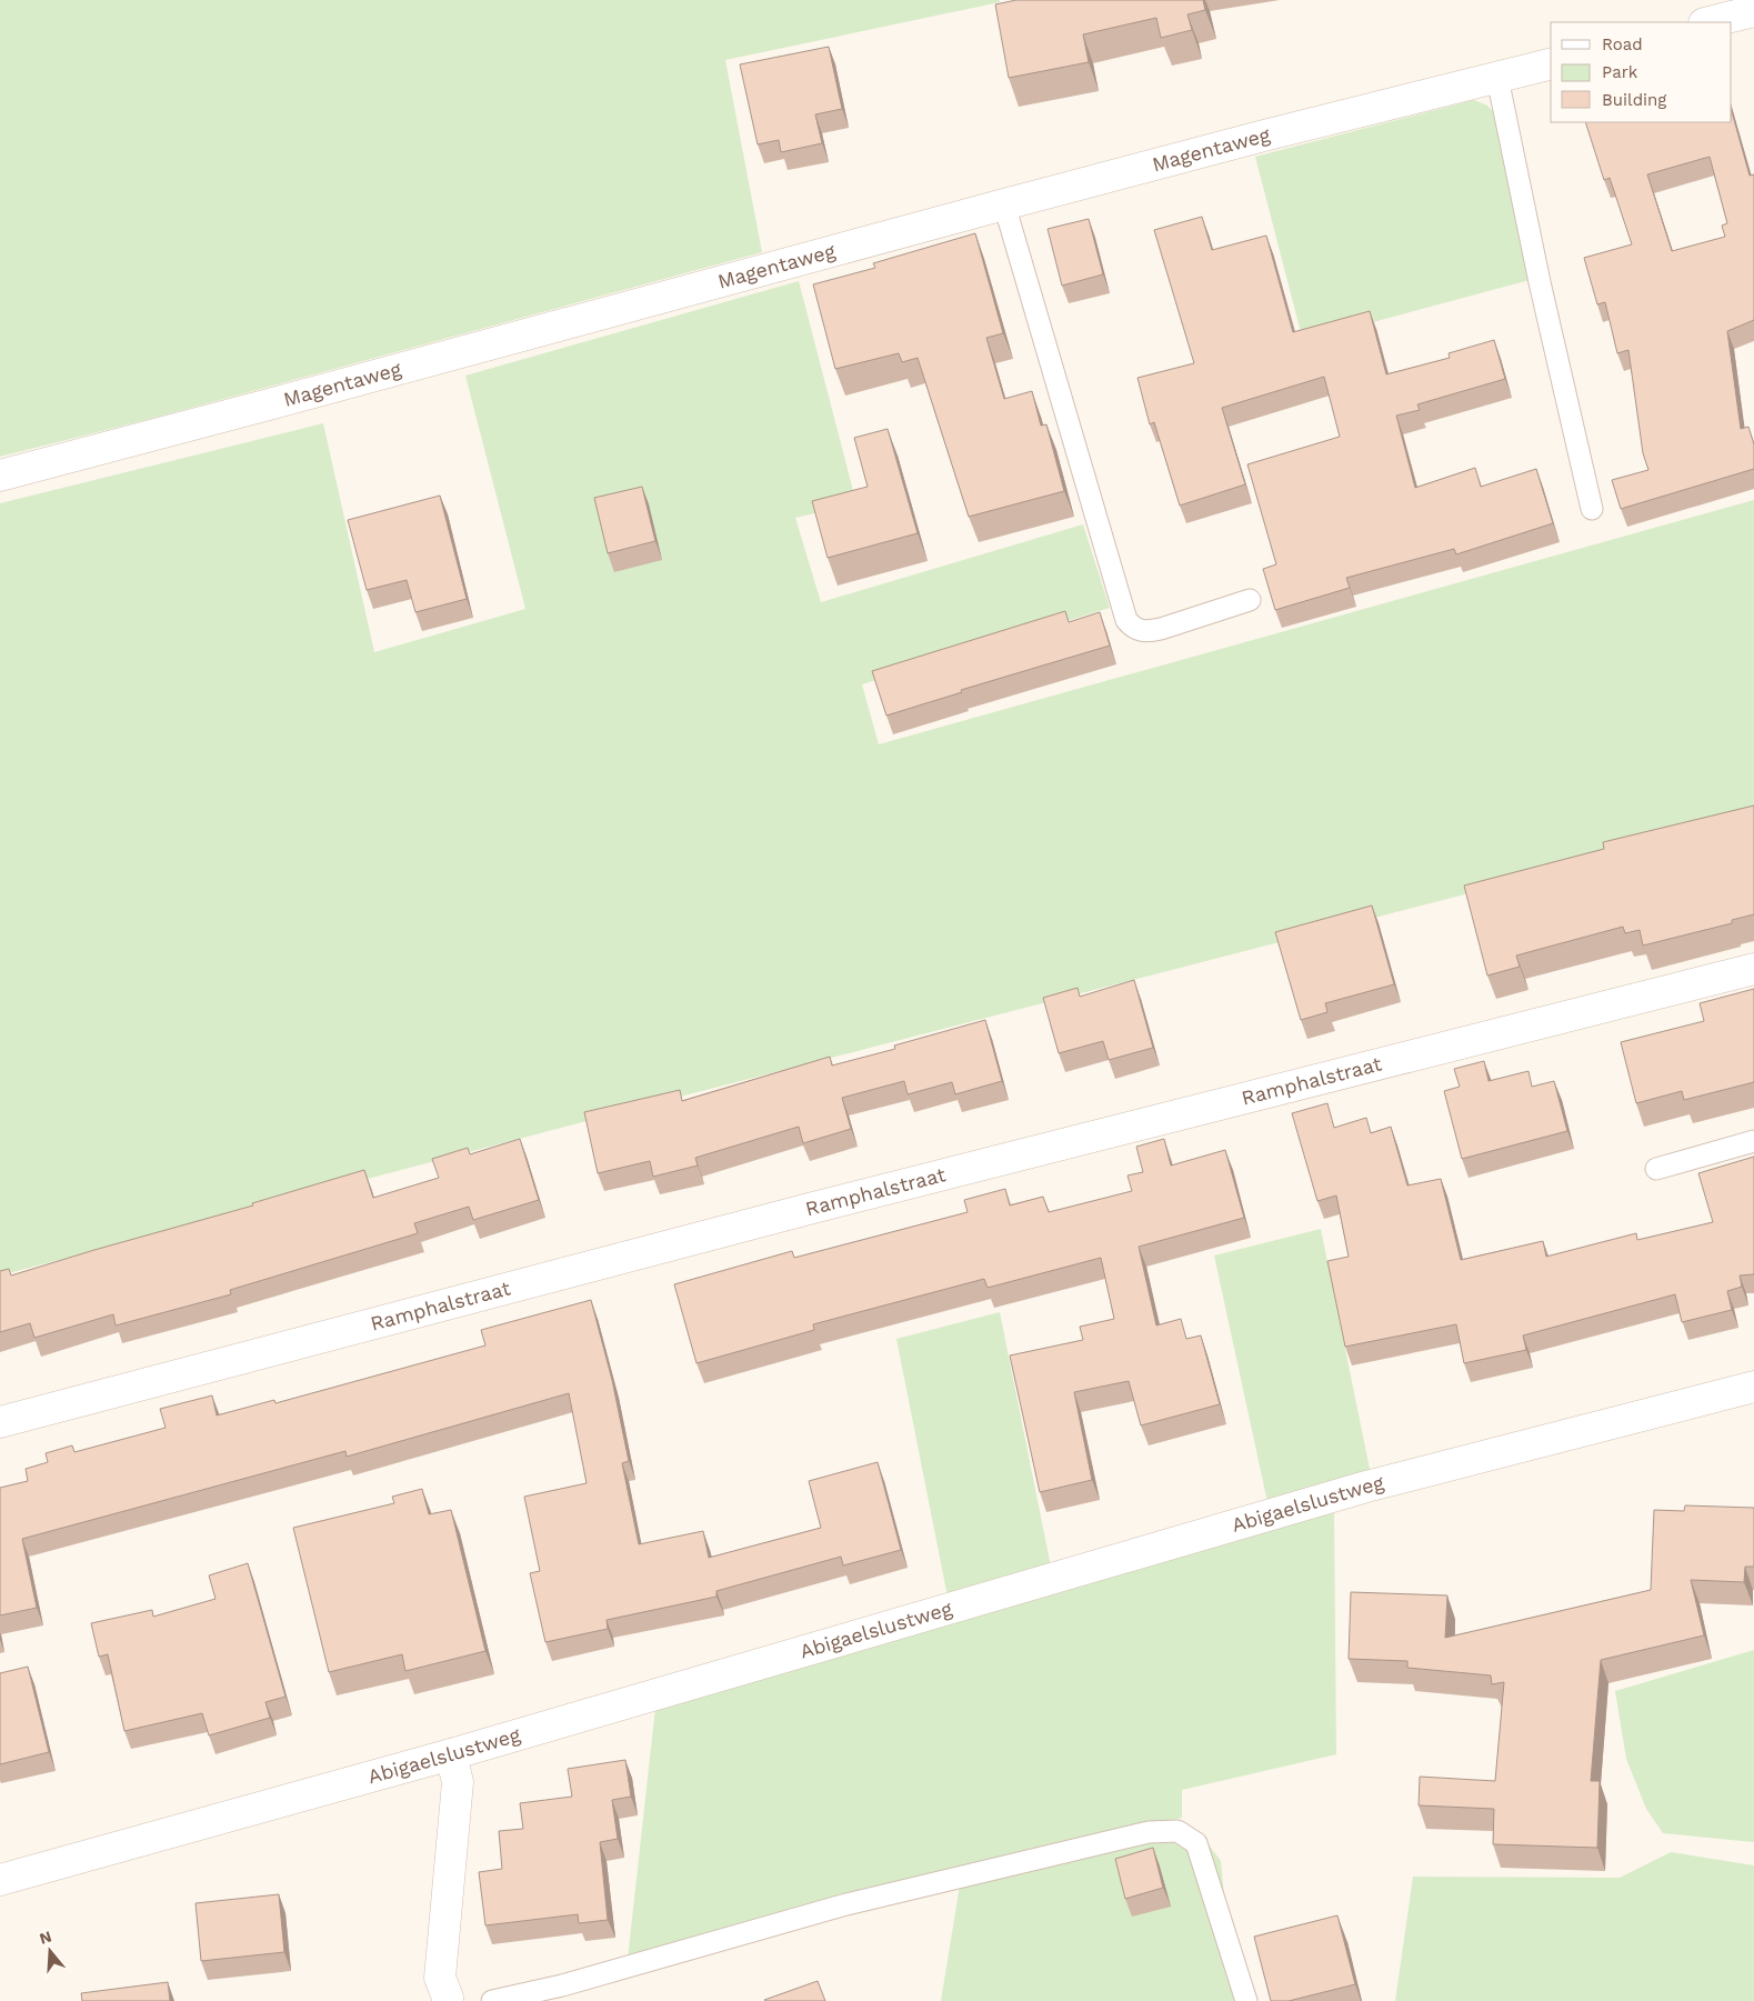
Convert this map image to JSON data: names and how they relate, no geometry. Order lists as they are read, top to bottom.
{
  "streets": {
    "street": ["Magentaweg", "Ramphalstraat", "Abigaelslustweg"]
  },
  "legend": ["Road", "Park", "Building"],
  "north": "top"
}
